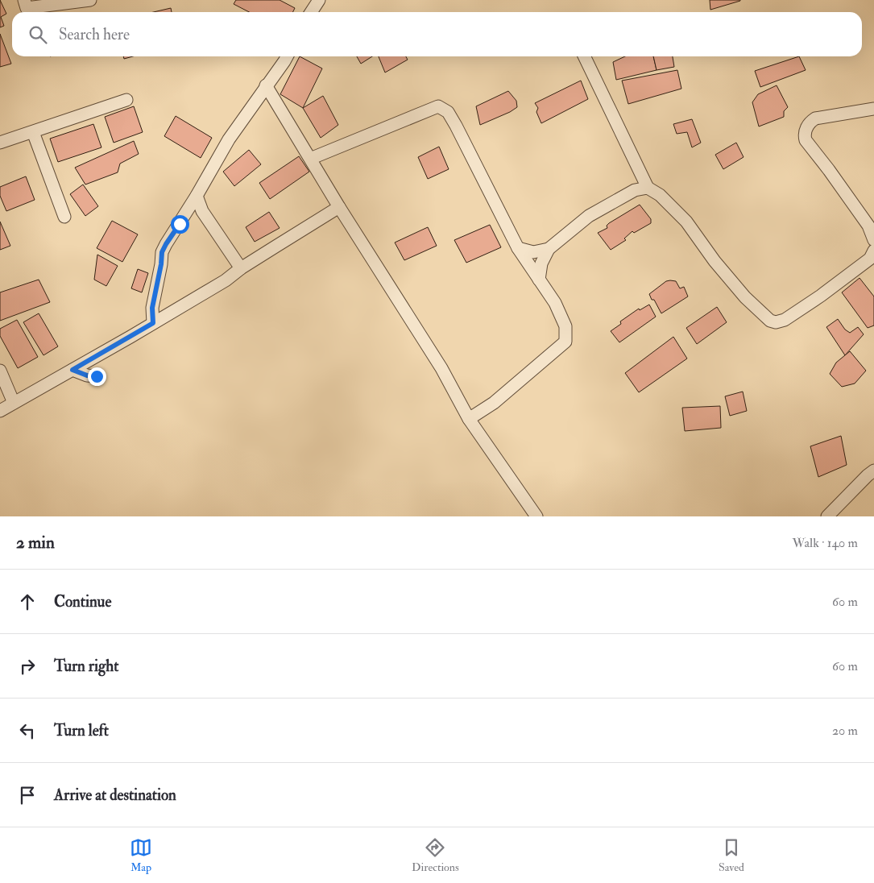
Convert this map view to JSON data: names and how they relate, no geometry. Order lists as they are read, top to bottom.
{
  "page": {
    "search": "Search here",
    "heading": ["2 min", "Walk · 140 m"],
    "list": [
      ["Continue", "60 m"],
      ["Turn right", "60 m"],
      ["Turn left", "20 m"],
      "Arrive at destination"
    ],
    "nav": ["Map", "Directions", "Saved"]
  }
}
